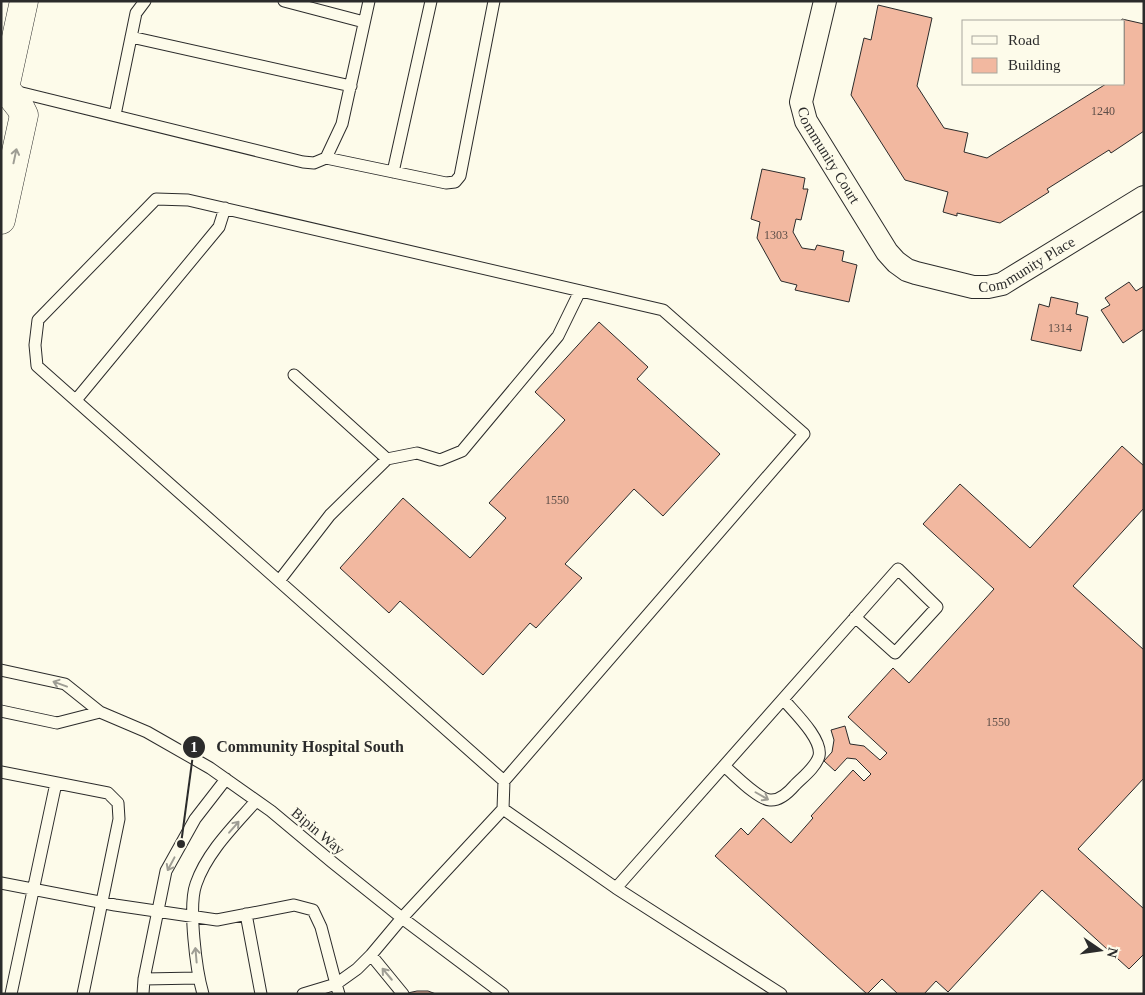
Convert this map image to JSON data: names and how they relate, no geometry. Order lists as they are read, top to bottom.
{
  "streets": {
    "street": ["Community Court", "Community Place"],
    "lane": ["Bipin Way"]
  },
  "crossings": [
    ["Community Court", "Community Place"]
  ],
  "places": ["Community Hospital South"],
  "house_numbers": [
    "1240",
    "1303",
    "1314",
    "1550",
    "1550"
  ],
  "legend": ["Road", "Building"],
  "north": "right"
}
